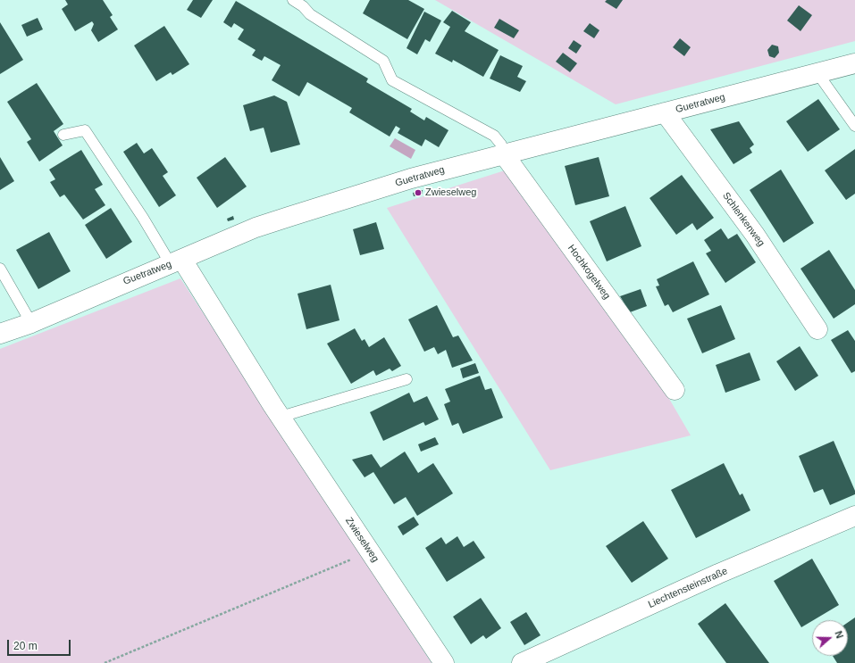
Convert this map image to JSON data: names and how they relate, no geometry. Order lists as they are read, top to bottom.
{
  "streets": {
    "street": [
      "Guetratweg",
      "Schlenkenweg",
      "Hochkogelweg",
      "Zwieselweg",
      "Liechtensteinstraße"
    ]
  },
  "crossings": [
    ["Guetratweg", "Schlenkenweg"],
    ["Guetratweg", "Hochkogelweg"],
    ["Guetratweg", "Zwieselweg"]
  ],
  "places": ["Zwieselweg"],
  "scale_bar": "20 m",
  "north": "right"
}
